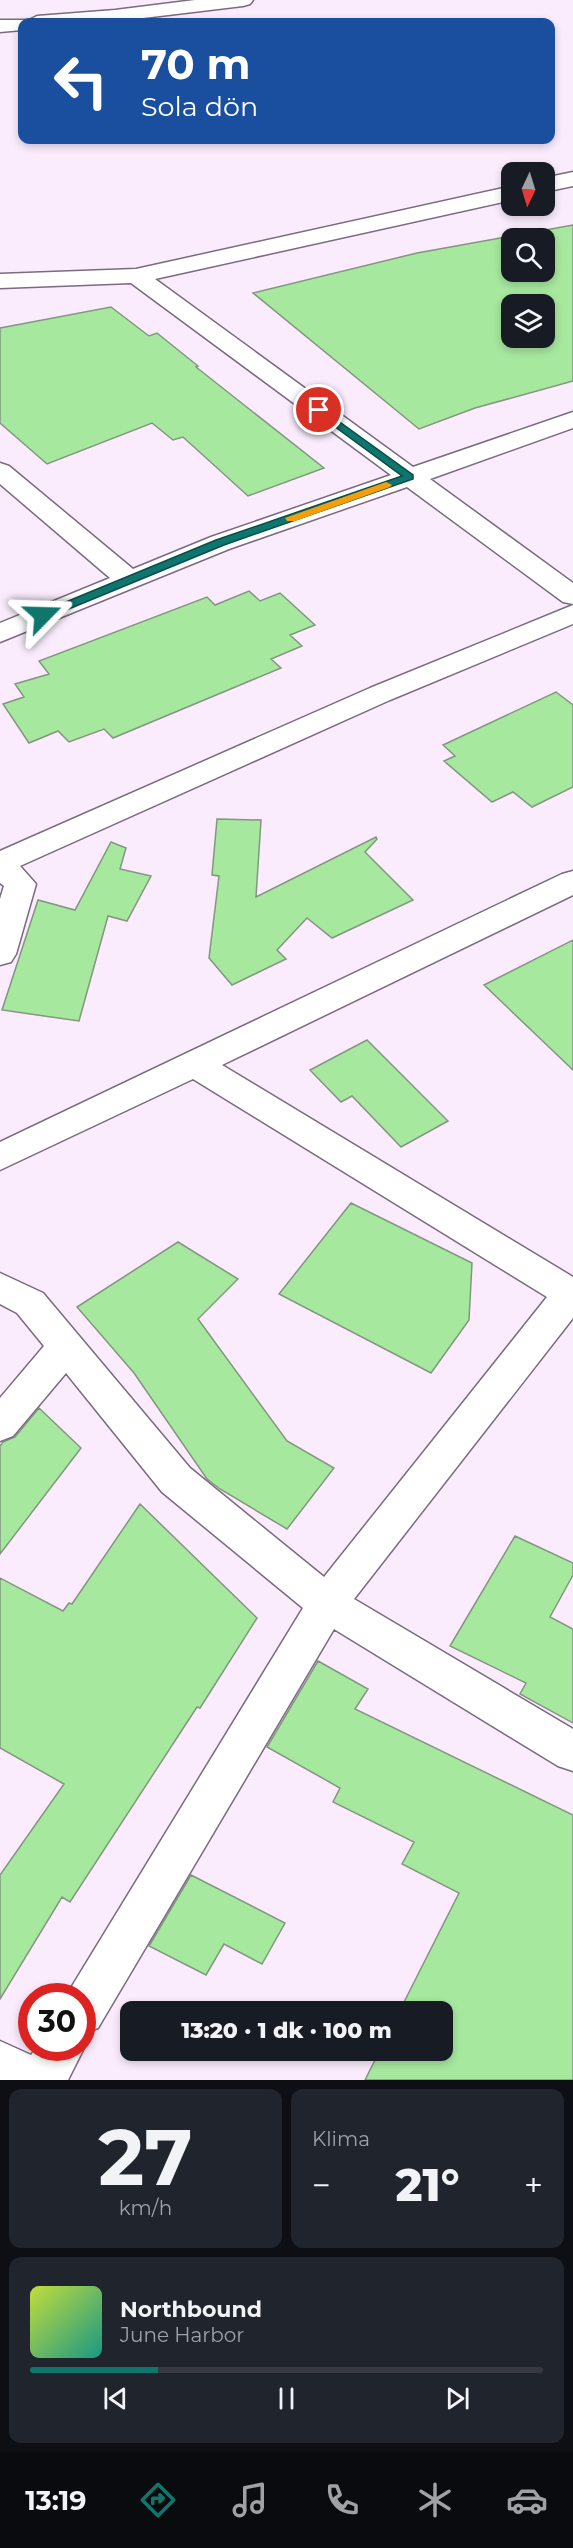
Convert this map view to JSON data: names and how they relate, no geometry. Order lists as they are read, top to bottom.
{
  "north": "bottom",
  "page": {
    "turn": ["70 m", "Sola dön"],
    "limit": "30",
    "trip": "13:20 · 1 dk · 100 m",
    "tile": [
      ["27", "km/h"],
      "Klima"
    ],
    "heat": ["−", "21°", "+"],
    "song": ["Northbound", "June Harbor"],
    "tabs": "13:19"
  }
}
